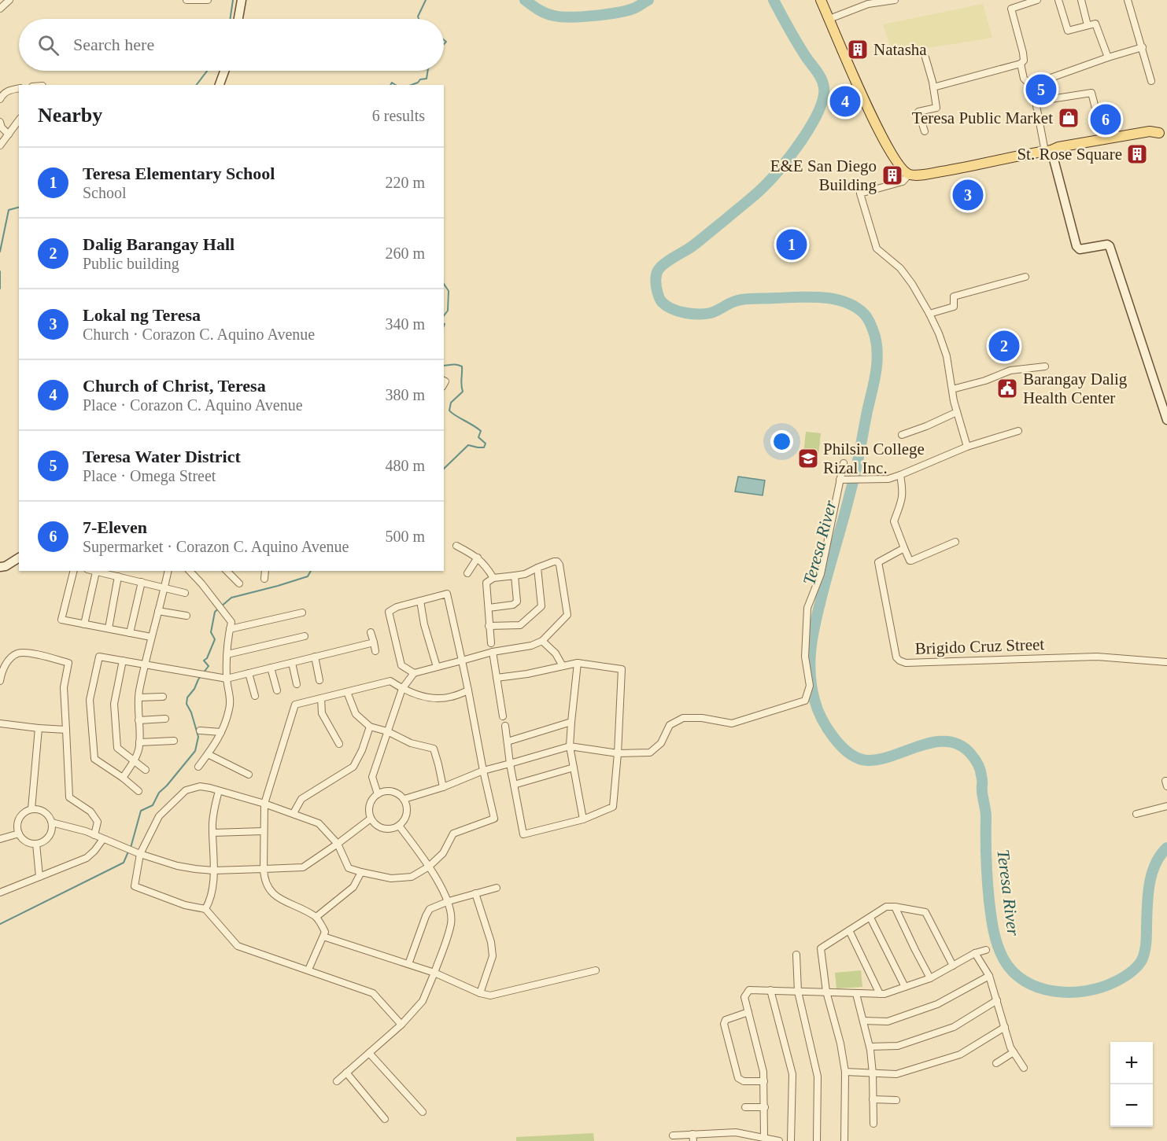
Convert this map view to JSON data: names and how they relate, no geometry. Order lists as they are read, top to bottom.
{
  "streets": {
    "street": ["Brigido Cruz Street"]
  },
  "water": ["Teresa River"],
  "places": {
    "building": ["Natasha", "St. Rose Square", "E&E San Diego Building"],
    "shop": ["Teresa Public Market"],
    "public building": ["Barangay Dalig Health Center"],
    "school or university": ["Philsin College Rizal Inc."]
  },
  "page": {
    "search": "Search here",
    "pins": [
      "5",
      "4",
      "6",
      "3",
      "1",
      "2"
    ],
    "heading": ["Nearby", "6 results"],
    "list": [
      {
        "mark": "1",
        "name": "Teresa Elementary School",
        "note": "School",
        "value": "220 m"
      },
      {
        "mark": "2",
        "name": "Dalig Barangay Hall",
        "note": "Public building",
        "value": "260 m"
      },
      {
        "mark": "3",
        "name": "Lokal ng Teresa",
        "note": "Church · Corazon C. Aquino Avenue",
        "value": "340 m"
      },
      {
        "mark": "4",
        "name": "Church of Christ, Teresa",
        "note": "Place · Corazon C. Aquino Avenue",
        "value": "380 m"
      },
      {
        "mark": "5",
        "name": "Teresa Water District",
        "note": "Place · Omega Street",
        "value": "480 m"
      },
      {
        "mark": "6",
        "name": "7-Eleven",
        "note": "Supermarket · Corazon C. Aquino Avenue",
        "value": "500 m"
      }
    ],
    "map_buttons": ["+", "−"]
  }
}
